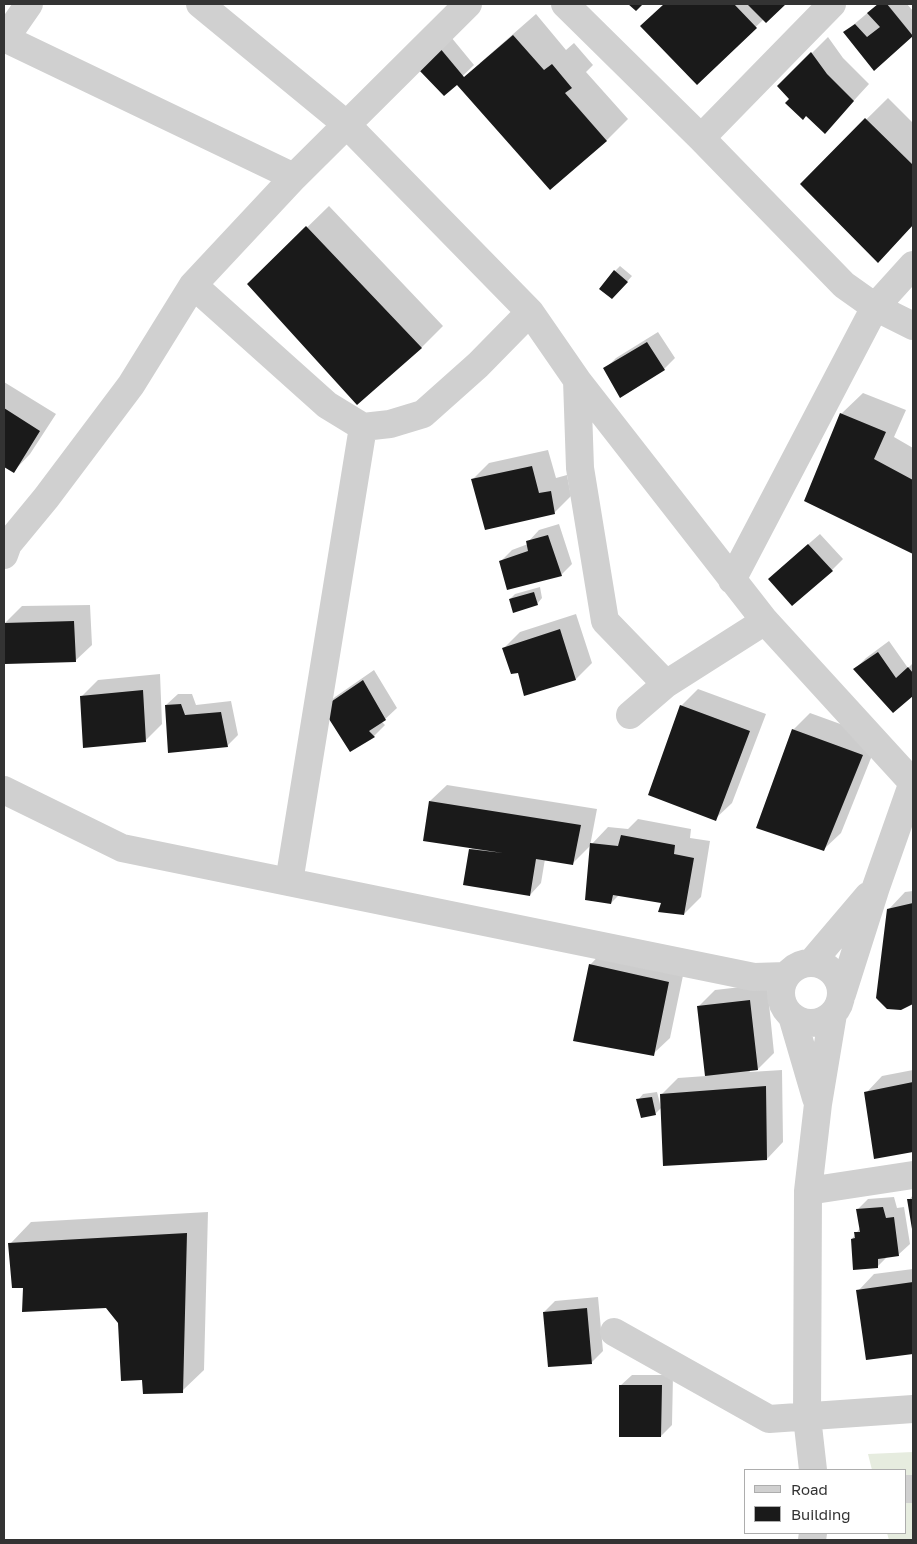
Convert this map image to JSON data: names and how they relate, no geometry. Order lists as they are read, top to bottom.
{
  "legend": ["Road", "Building"]
}
